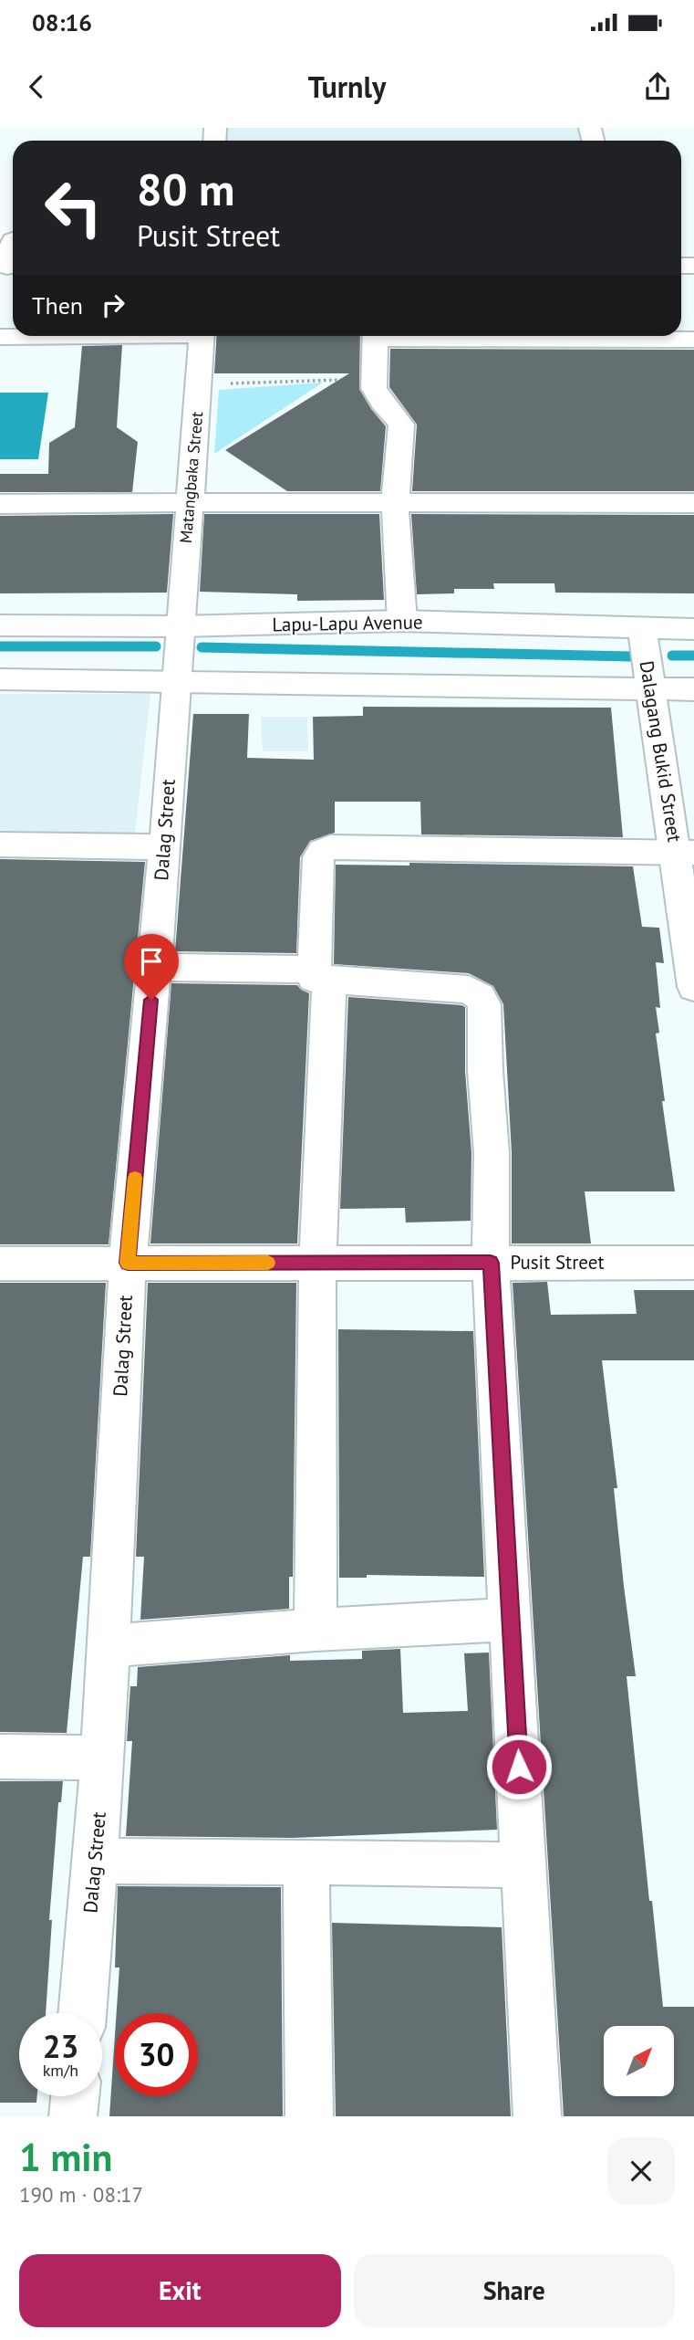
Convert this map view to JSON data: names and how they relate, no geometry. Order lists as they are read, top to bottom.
{
  "streets": {
    "street": [
      "Matangbaka Street",
      "Lapu-Lapu Avenue",
      "Dalagang Bukid Street",
      "Dalag Street",
      "Pusit Street"
    ]
  },
  "crossings": [
    ["Matangbaka Street", "Lapu-Lapu Avenue"],
    ["Matangbaka Street", "Dalag Street"],
    ["Lapu-Lapu Avenue", "Dalagang Bukid Street"],
    ["Lapu-Lapu Avenue", "Dalag Street"],
    ["Dalag Street", "Pusit Street"]
  ],
  "north": "top right",
  "page": {
    "status": "08:16",
    "header": "Turnly",
    "turn": ["80 m", "Pusit Street"],
    "then": "Then",
    "speed": "23 km/h",
    "limit": "30",
    "heading": ["1 min", "190 m · 08:17"],
    "buttons": ["Exit", "Share"]
  }
}
